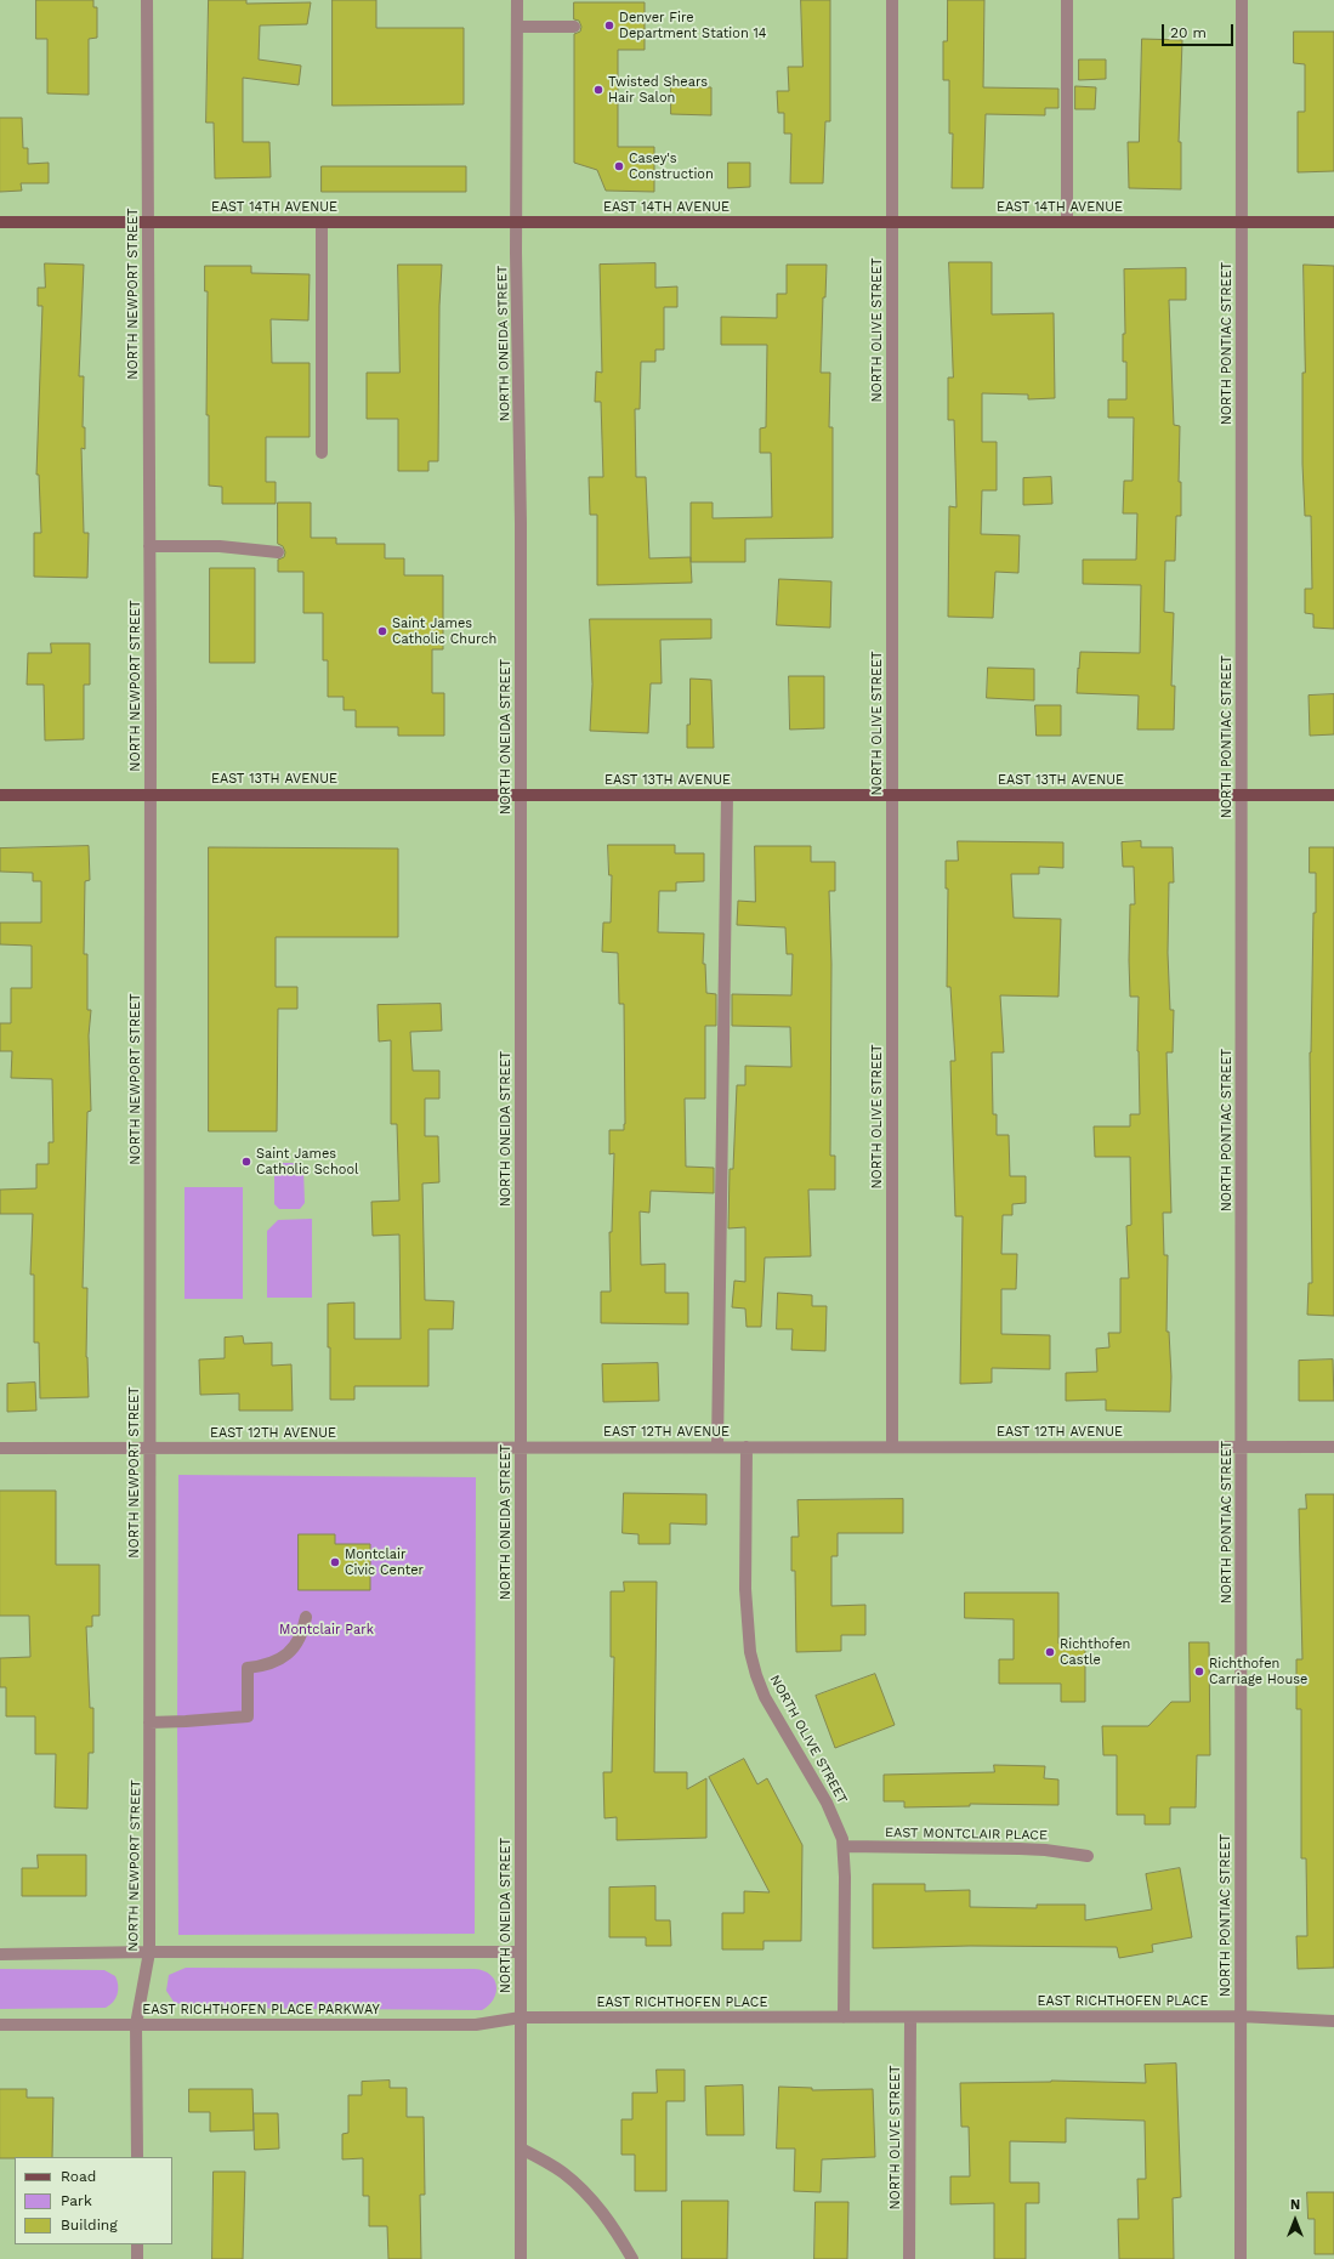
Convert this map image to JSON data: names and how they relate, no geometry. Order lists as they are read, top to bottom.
{
  "streets": {
    "main road": ["EAST 14TH AVENUE", "EAST 13TH AVENUE"],
    "street": [
      "NORTH NEWPORT STREET",
      "NORTH OLIVE STREET",
      "NORTH ONEIDA STREET",
      "NORTH PONTIAC STREET",
      "EAST 12TH AVENUE",
      "EAST MONTCLAIR PLACE",
      "EAST RICHTHOFEN PLACE",
      "EAST RICHTHOFEN PLACE PARKWAY"
    ]
  },
  "crossings": [
    ["EAST 14TH AVENUE", "NORTH NEWPORT STREET"],
    ["EAST 14TH AVENUE", "NORTH OLIVE STREET"],
    ["EAST 14TH AVENUE", "NORTH ONEIDA STREET"],
    ["EAST 14TH AVENUE", "NORTH PONTIAC STREET"],
    ["NORTH NEWPORT STREET", "EAST 13TH AVENUE"],
    ["NORTH NEWPORT STREET", "EAST 12TH AVENUE"],
    ["NORTH NEWPORT STREET", "EAST RICHTHOFEN PLACE PARKWAY"],
    ["NORTH OLIVE STREET", "EAST 13TH AVENUE"],
    ["NORTH OLIVE STREET", "EAST 12TH AVENUE"],
    ["NORTH OLIVE STREET", "EAST MONTCLAIR PLACE"],
    ["NORTH OLIVE STREET", "EAST RICHTHOFEN PLACE"],
    ["NORTH ONEIDA STREET", "EAST 13TH AVENUE"],
    ["NORTH ONEIDA STREET", "EAST 12TH AVENUE"],
    ["NORTH ONEIDA STREET", "EAST RICHTHOFEN PLACE"],
    ["NORTH ONEIDA STREET", "EAST RICHTHOFEN PLACE PARKWAY"],
    ["NORTH PONTIAC STREET", "EAST 13TH AVENUE"],
    ["NORTH PONTIAC STREET", "EAST 12TH AVENUE"],
    ["NORTH PONTIAC STREET", "EAST RICHTHOFEN PLACE"],
    ["EAST RICHTHOFEN PLACE", "EAST RICHTHOFEN PLACE PARKWAY"]
  ],
  "parks": ["Montclair Park"],
  "places": [
    "Denver Fire Department Station 14",
    "Twisted Shears Hair Salon",
    "Casey's Construction",
    "Saint James Catholic Church",
    "Saint James Catholic School",
    "Montclair Civic Center",
    "Richthofen Castle",
    "Richthofen Carriage House"
  ],
  "legend": ["Road", "Park", "Building"],
  "scale_bar": "20 m",
  "north": "top"
}
